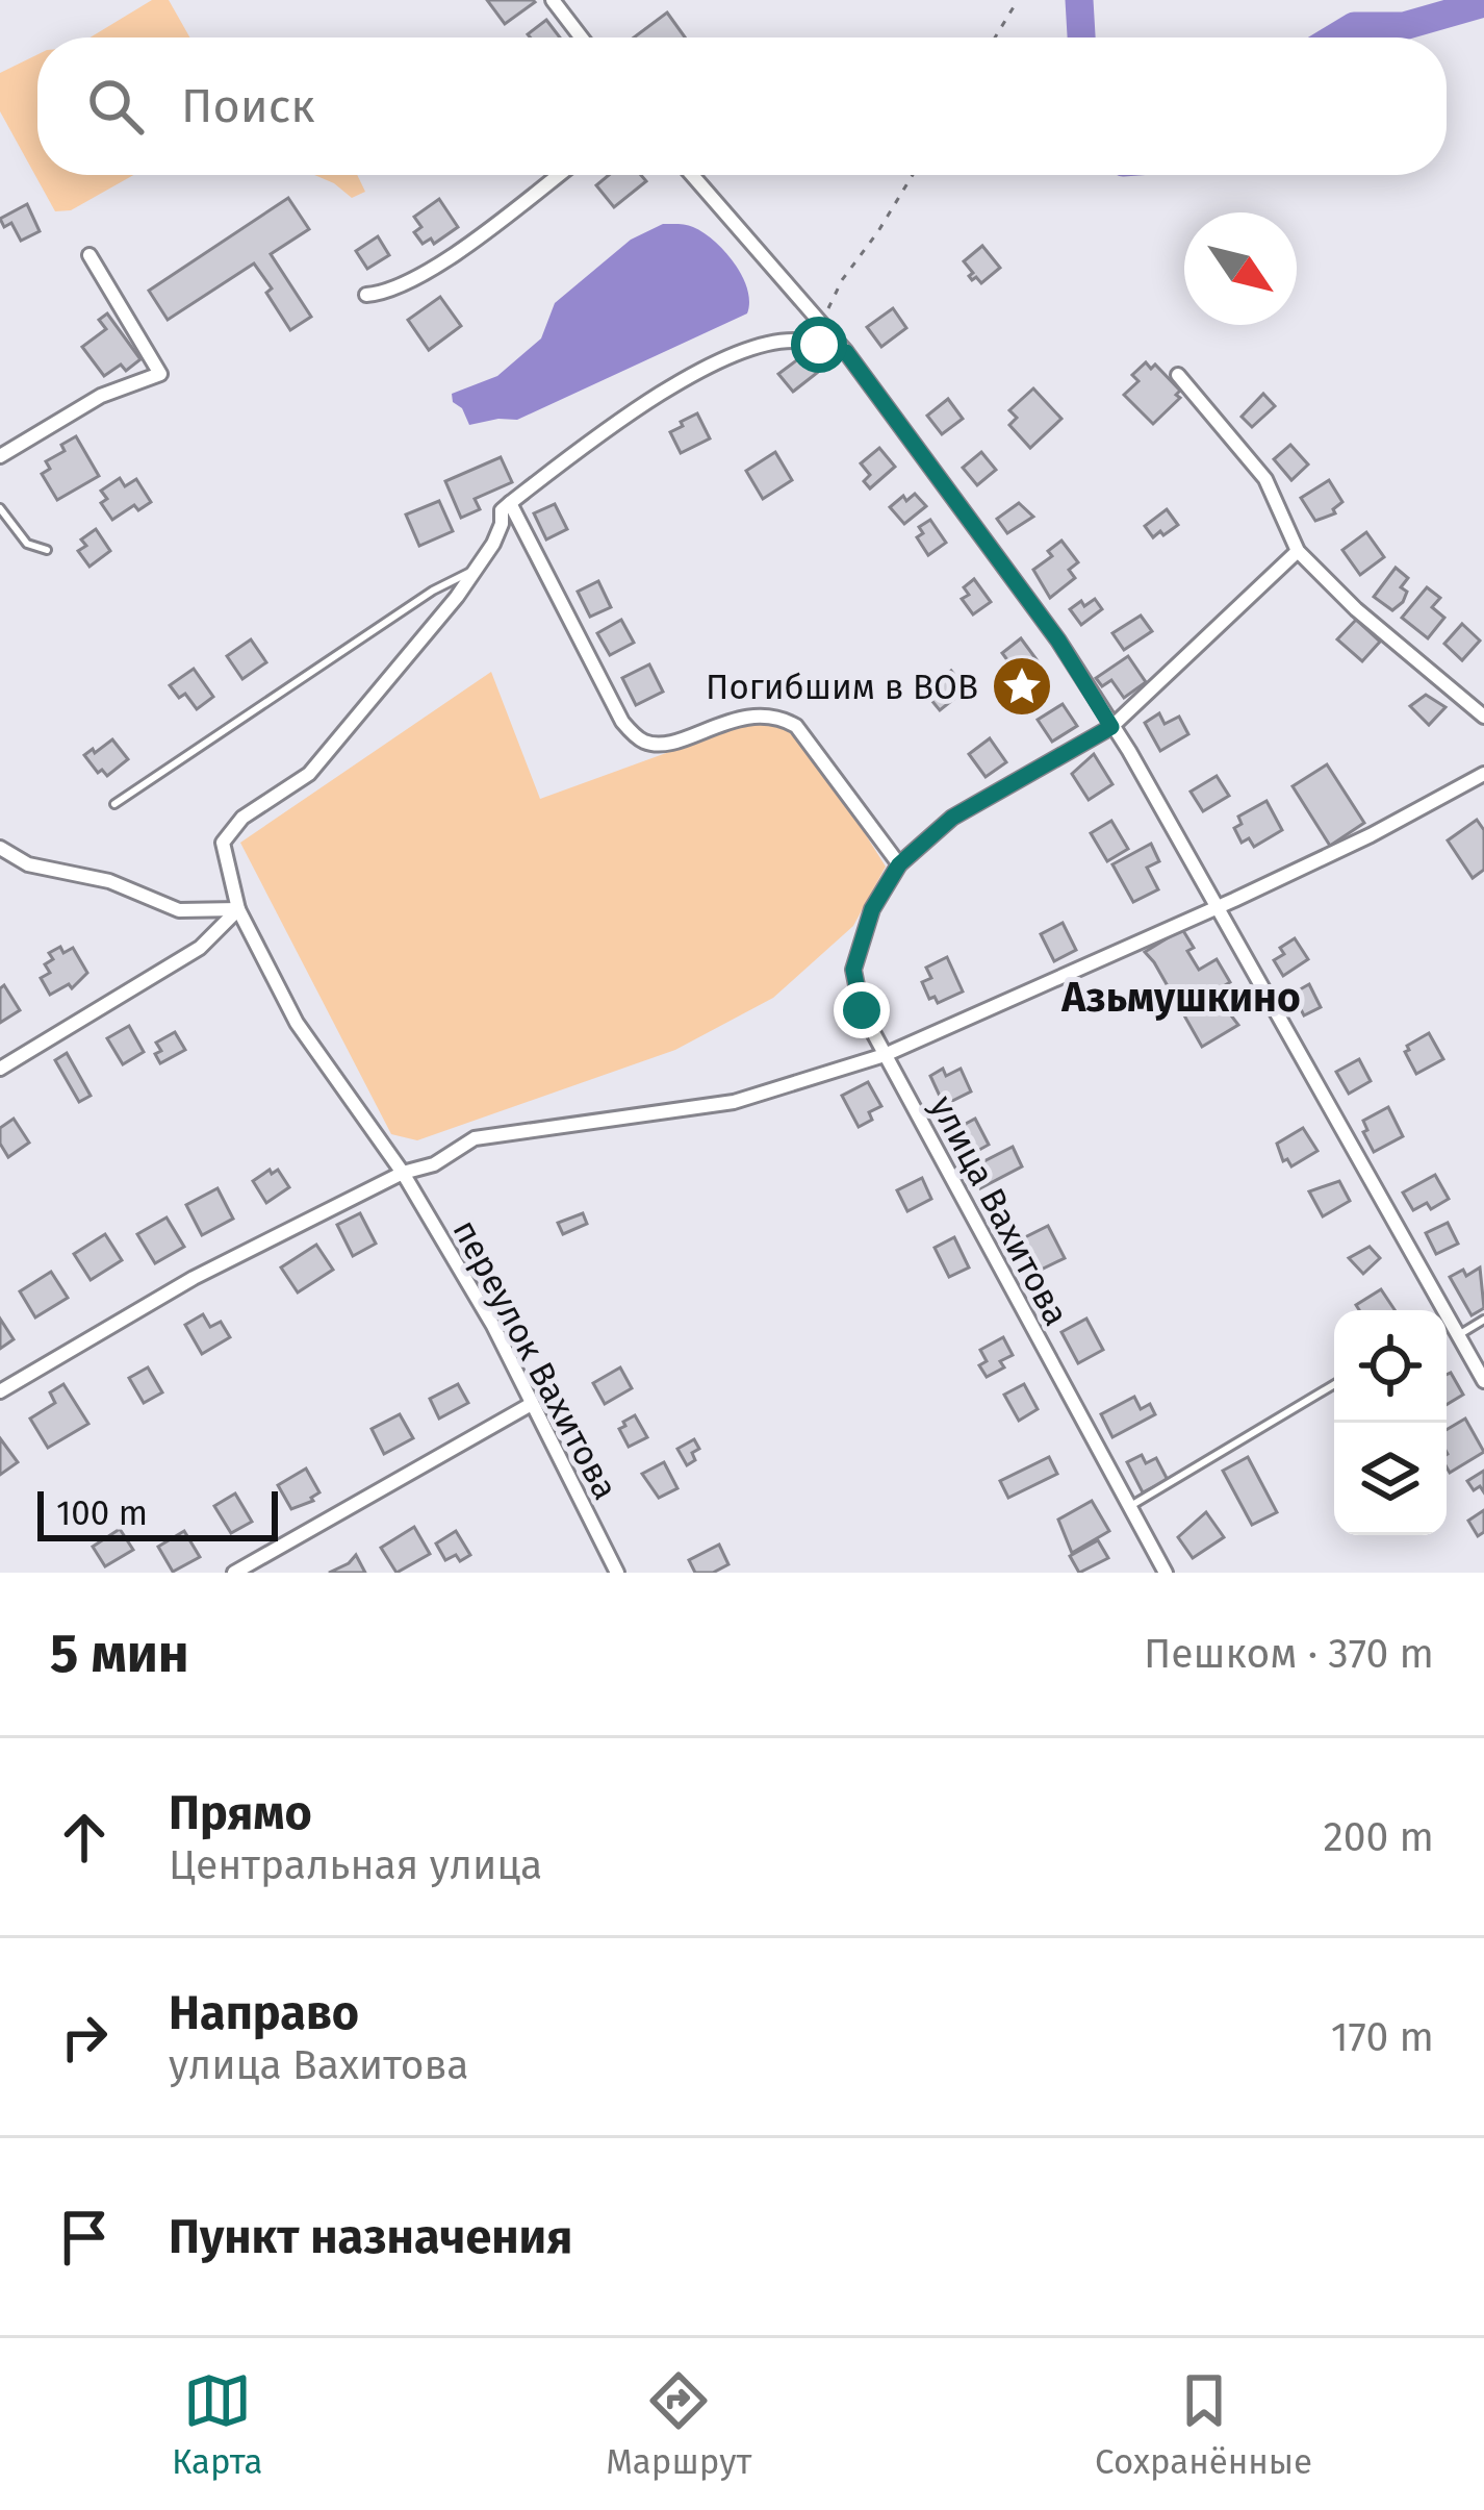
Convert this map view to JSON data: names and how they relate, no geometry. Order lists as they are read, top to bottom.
{
  "streets": {
    "street": ["улица Вахитова", "переулок Вахитова"]
  },
  "districts": ["Азьмушкино"],
  "places": {
    "place": ["Погибшим в ВОВ"]
  },
  "scale_bar": "100 m",
  "north": "bottom right",
  "page": {
    "search": "Поиск",
    "scale": "100 m",
    "heading": ["5 мин", "Пешком · 370 m"],
    "list": [
      ["Прямо", "Центральная улица", "200 m"],
      ["Направо", "улица Вахитова", "170 m"],
      "Пункт назначения"
    ],
    "nav": ["Карта", "Маршрут", "Сохранённые"]
  }
}
